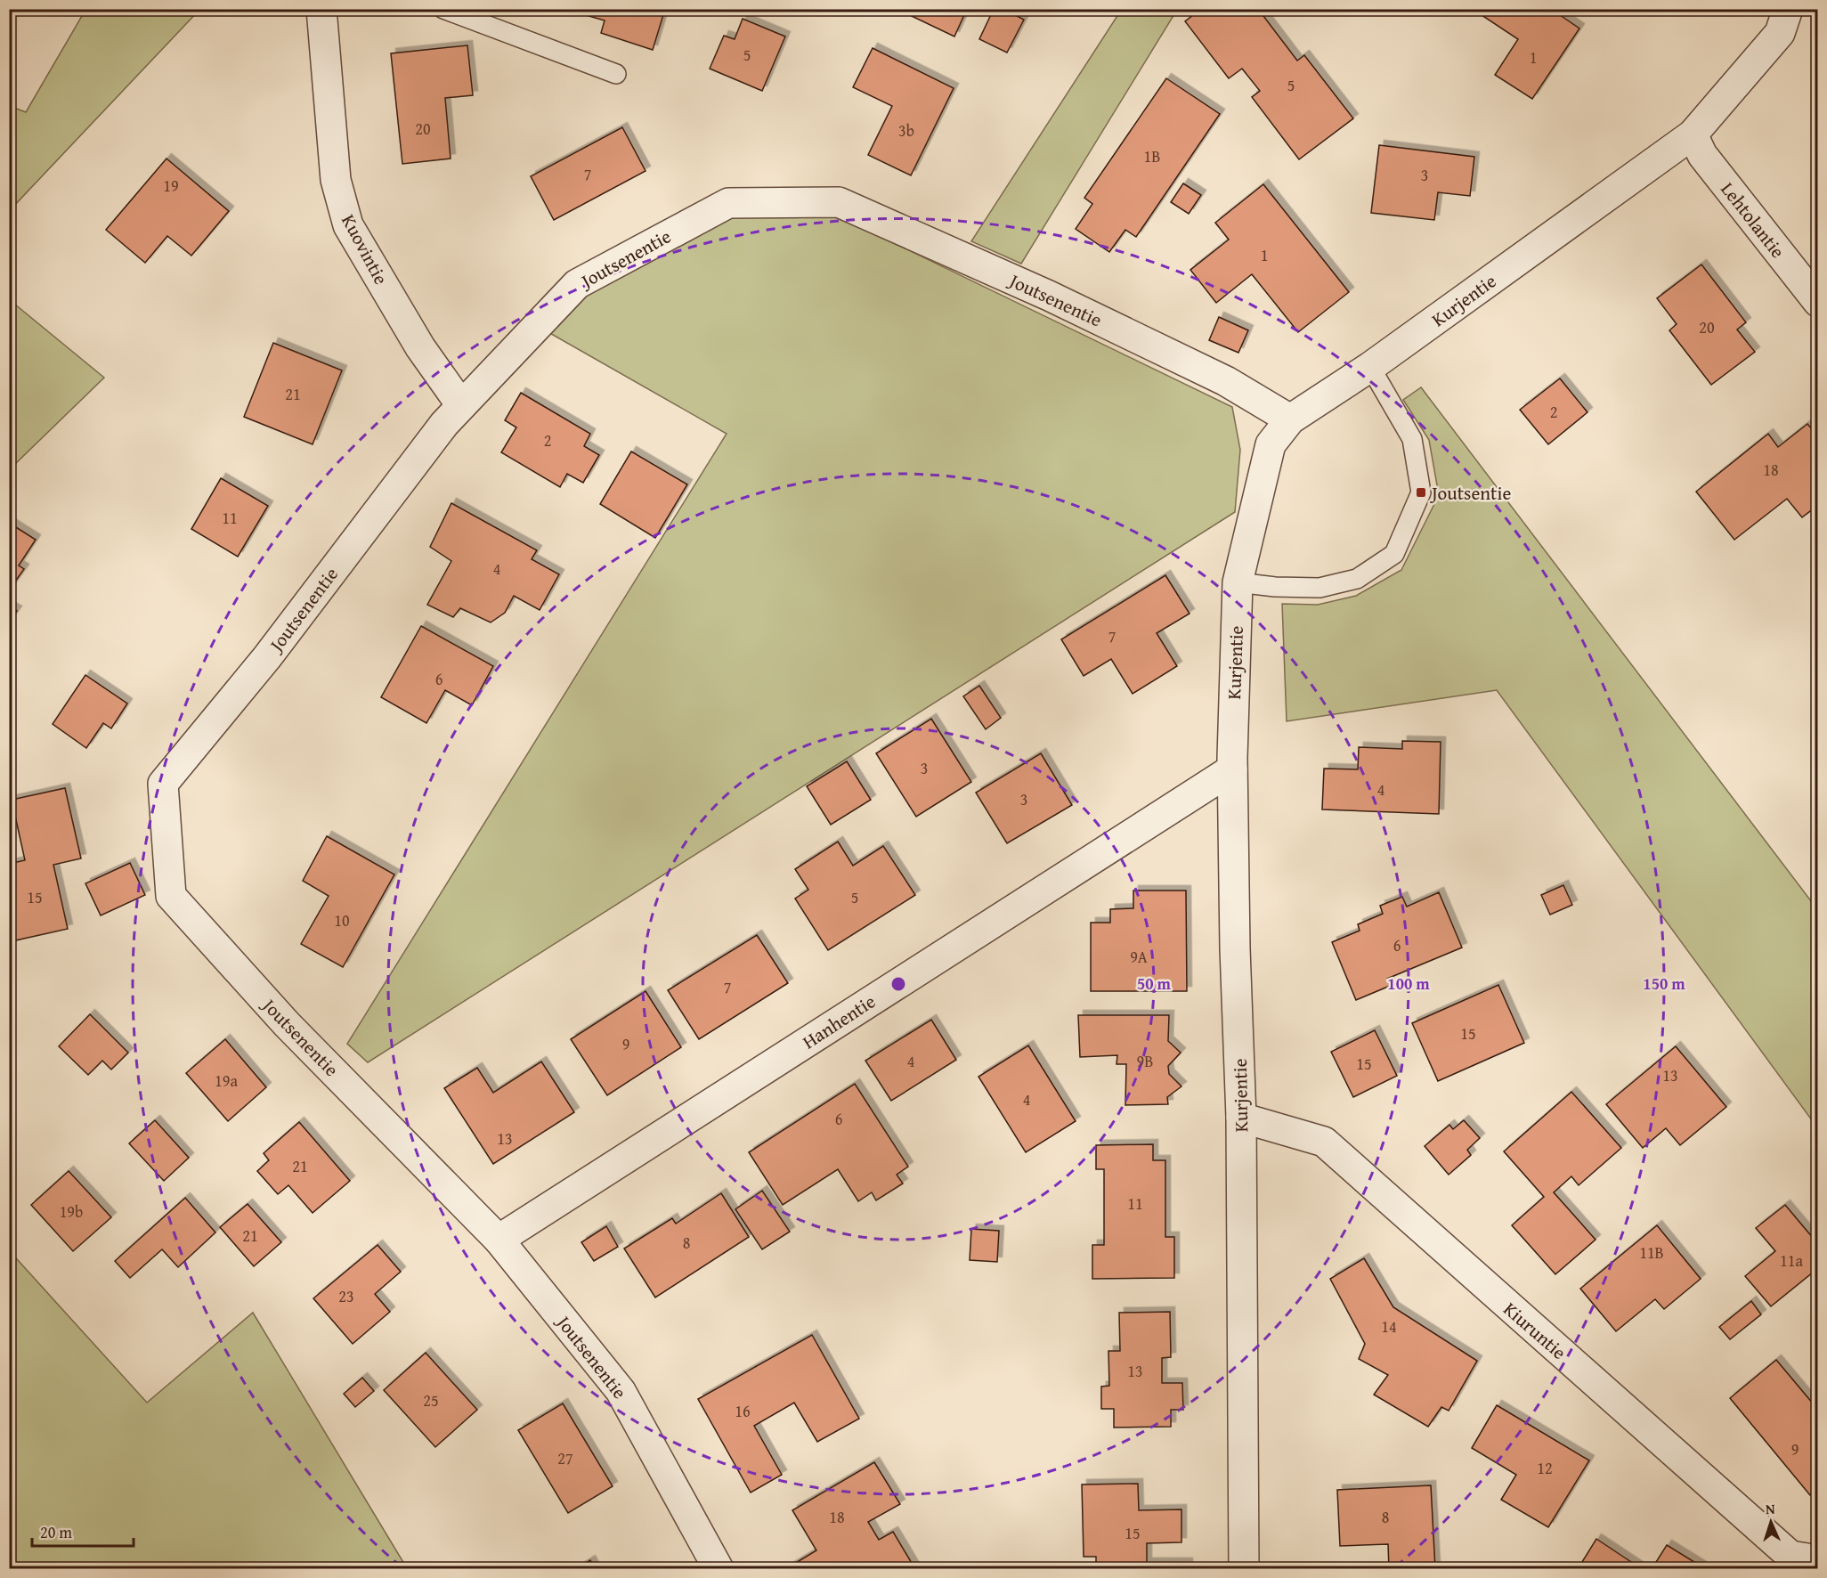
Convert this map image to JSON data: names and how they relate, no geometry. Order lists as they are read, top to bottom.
{
  "streets": {
    "street": [
      "Lehtolantie",
      "Kuovintie",
      "Joutsenentie",
      "Kurjentie",
      "Hanhentie",
      "Kiuruntie"
    ]
  },
  "crossings": [
    ["Lehtolantie", "Kurjentie"],
    ["Kuovintie", "Joutsenentie"],
    ["Joutsenentie", "Kurjentie"],
    ["Joutsenentie", "Hanhentie"],
    ["Kurjentie", "Hanhentie"],
    ["Kurjentie", "Kiuruntie"]
  ],
  "places": {
    "transit": ["Joutsentie"]
  },
  "house_numbers": [
    "5",
    "1",
    "5",
    "20",
    "3b",
    "1B",
    "7",
    "3",
    "19",
    "1",
    "20",
    "21",
    "2",
    "2",
    "18",
    "11",
    "4",
    "7",
    "6",
    "3",
    "4",
    "3",
    "15",
    "5",
    "10",
    "6",
    "9A",
    "7",
    "15",
    "9",
    "4",
    "9B",
    "15",
    "13",
    "19a",
    "4",
    "6",
    "13",
    "21",
    "11",
    "19b",
    "21",
    "8",
    "11B",
    "11a",
    "23",
    "14",
    "13",
    "25",
    "16",
    "9",
    "27",
    "12",
    "18",
    "8",
    "15"
  ],
  "scale_bar": "20 m",
  "north": "top",
  "rings": ["50 m", "100 m", "150 m"]
}
